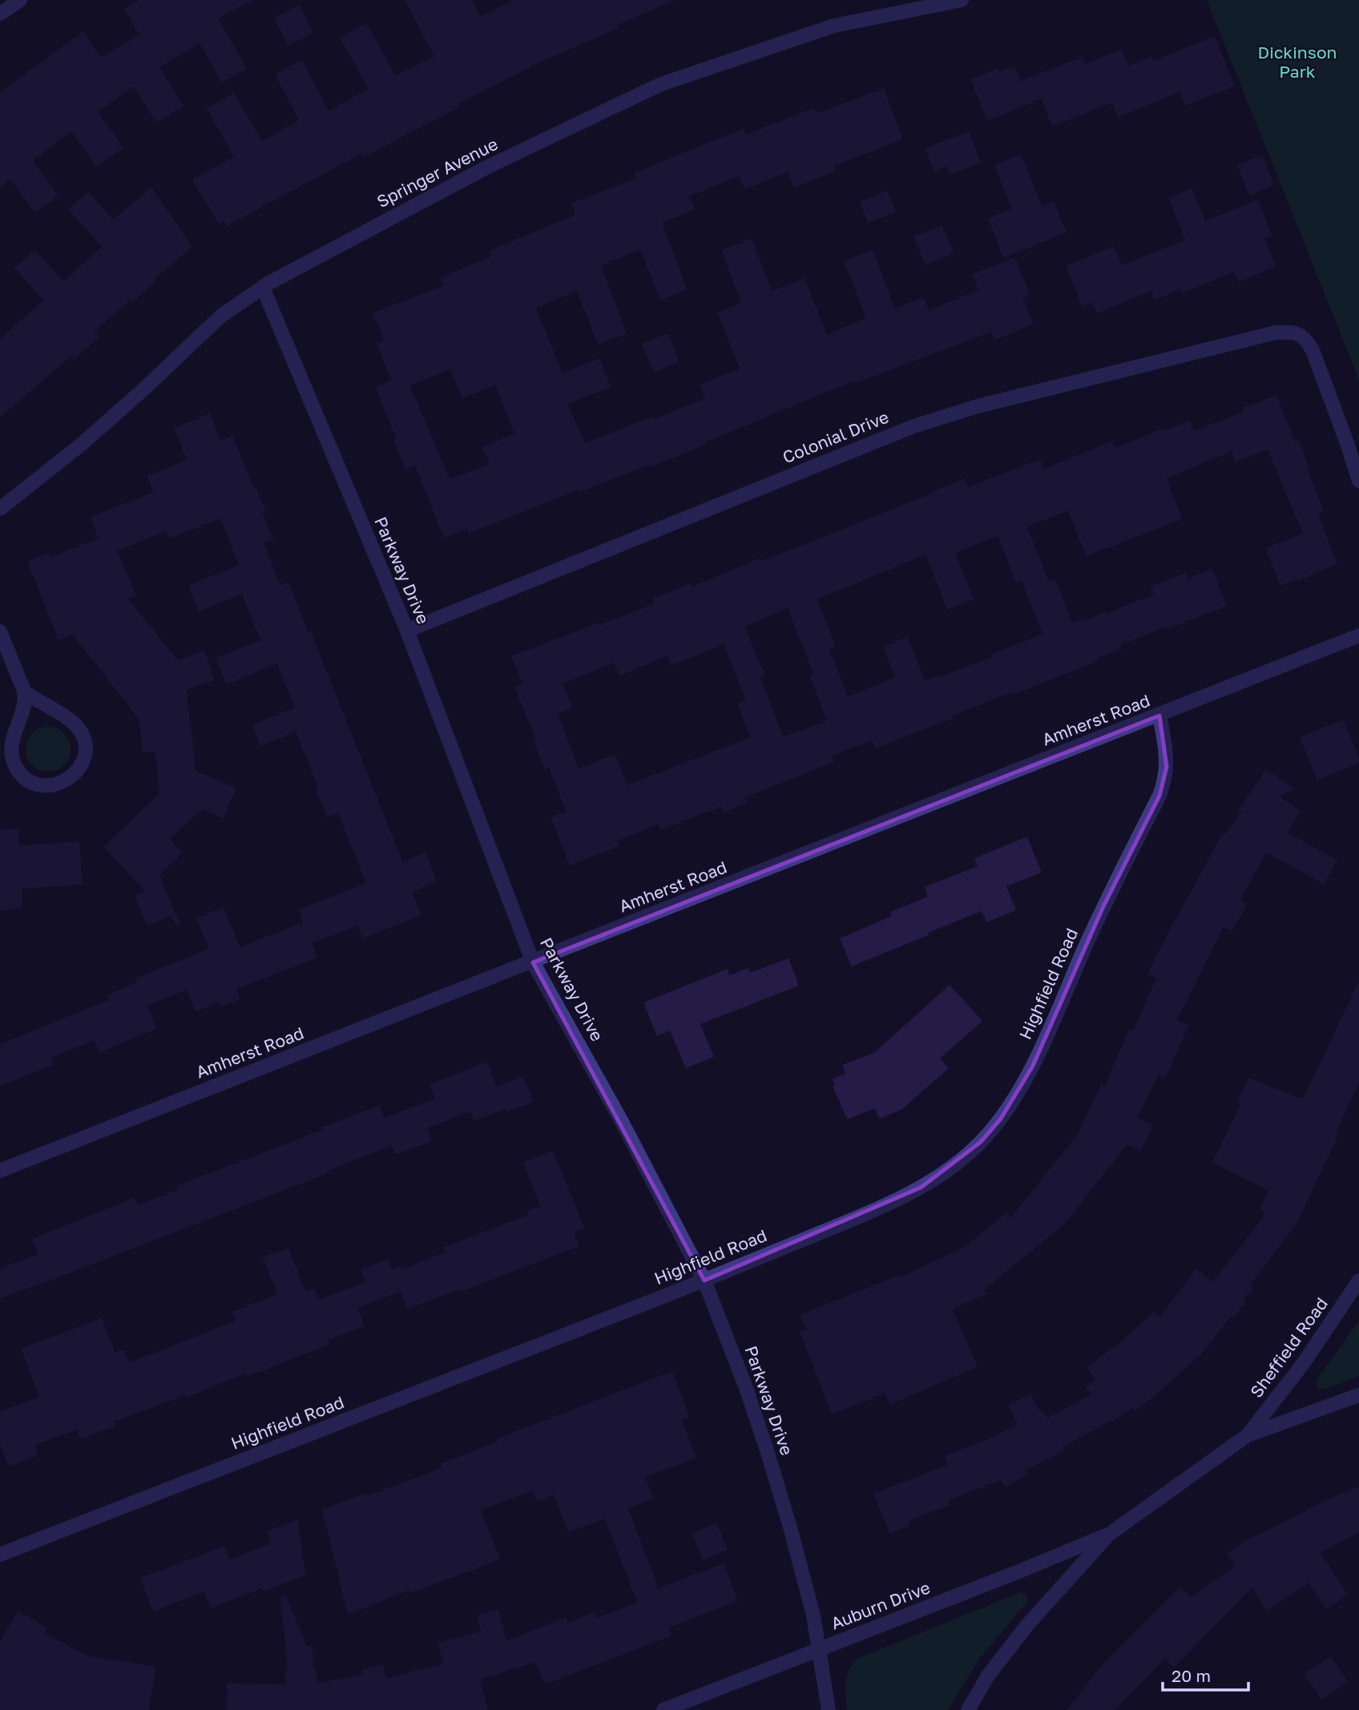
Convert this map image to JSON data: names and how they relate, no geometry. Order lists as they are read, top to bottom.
{
  "streets": {
    "street": [
      "Springer Avenue",
      "Colonial Drive",
      "Parkway Drive",
      "Amherst Road",
      "Highfield Road",
      "Sheffield Road",
      "Auburn Drive"
    ]
  },
  "crossings": [
    ["Springer Avenue", "Parkway Drive"],
    ["Colonial Drive", "Parkway Drive"],
    ["Parkway Drive", "Amherst Road"],
    ["Parkway Drive", "Highfield Road"],
    ["Parkway Drive", "Auburn Drive"],
    ["Amherst Road", "Highfield Road"],
    ["Sheffield Road", "Auburn Drive"]
  ],
  "parks": ["Dickinson Park"],
  "scale_bar": "20 m"
}
